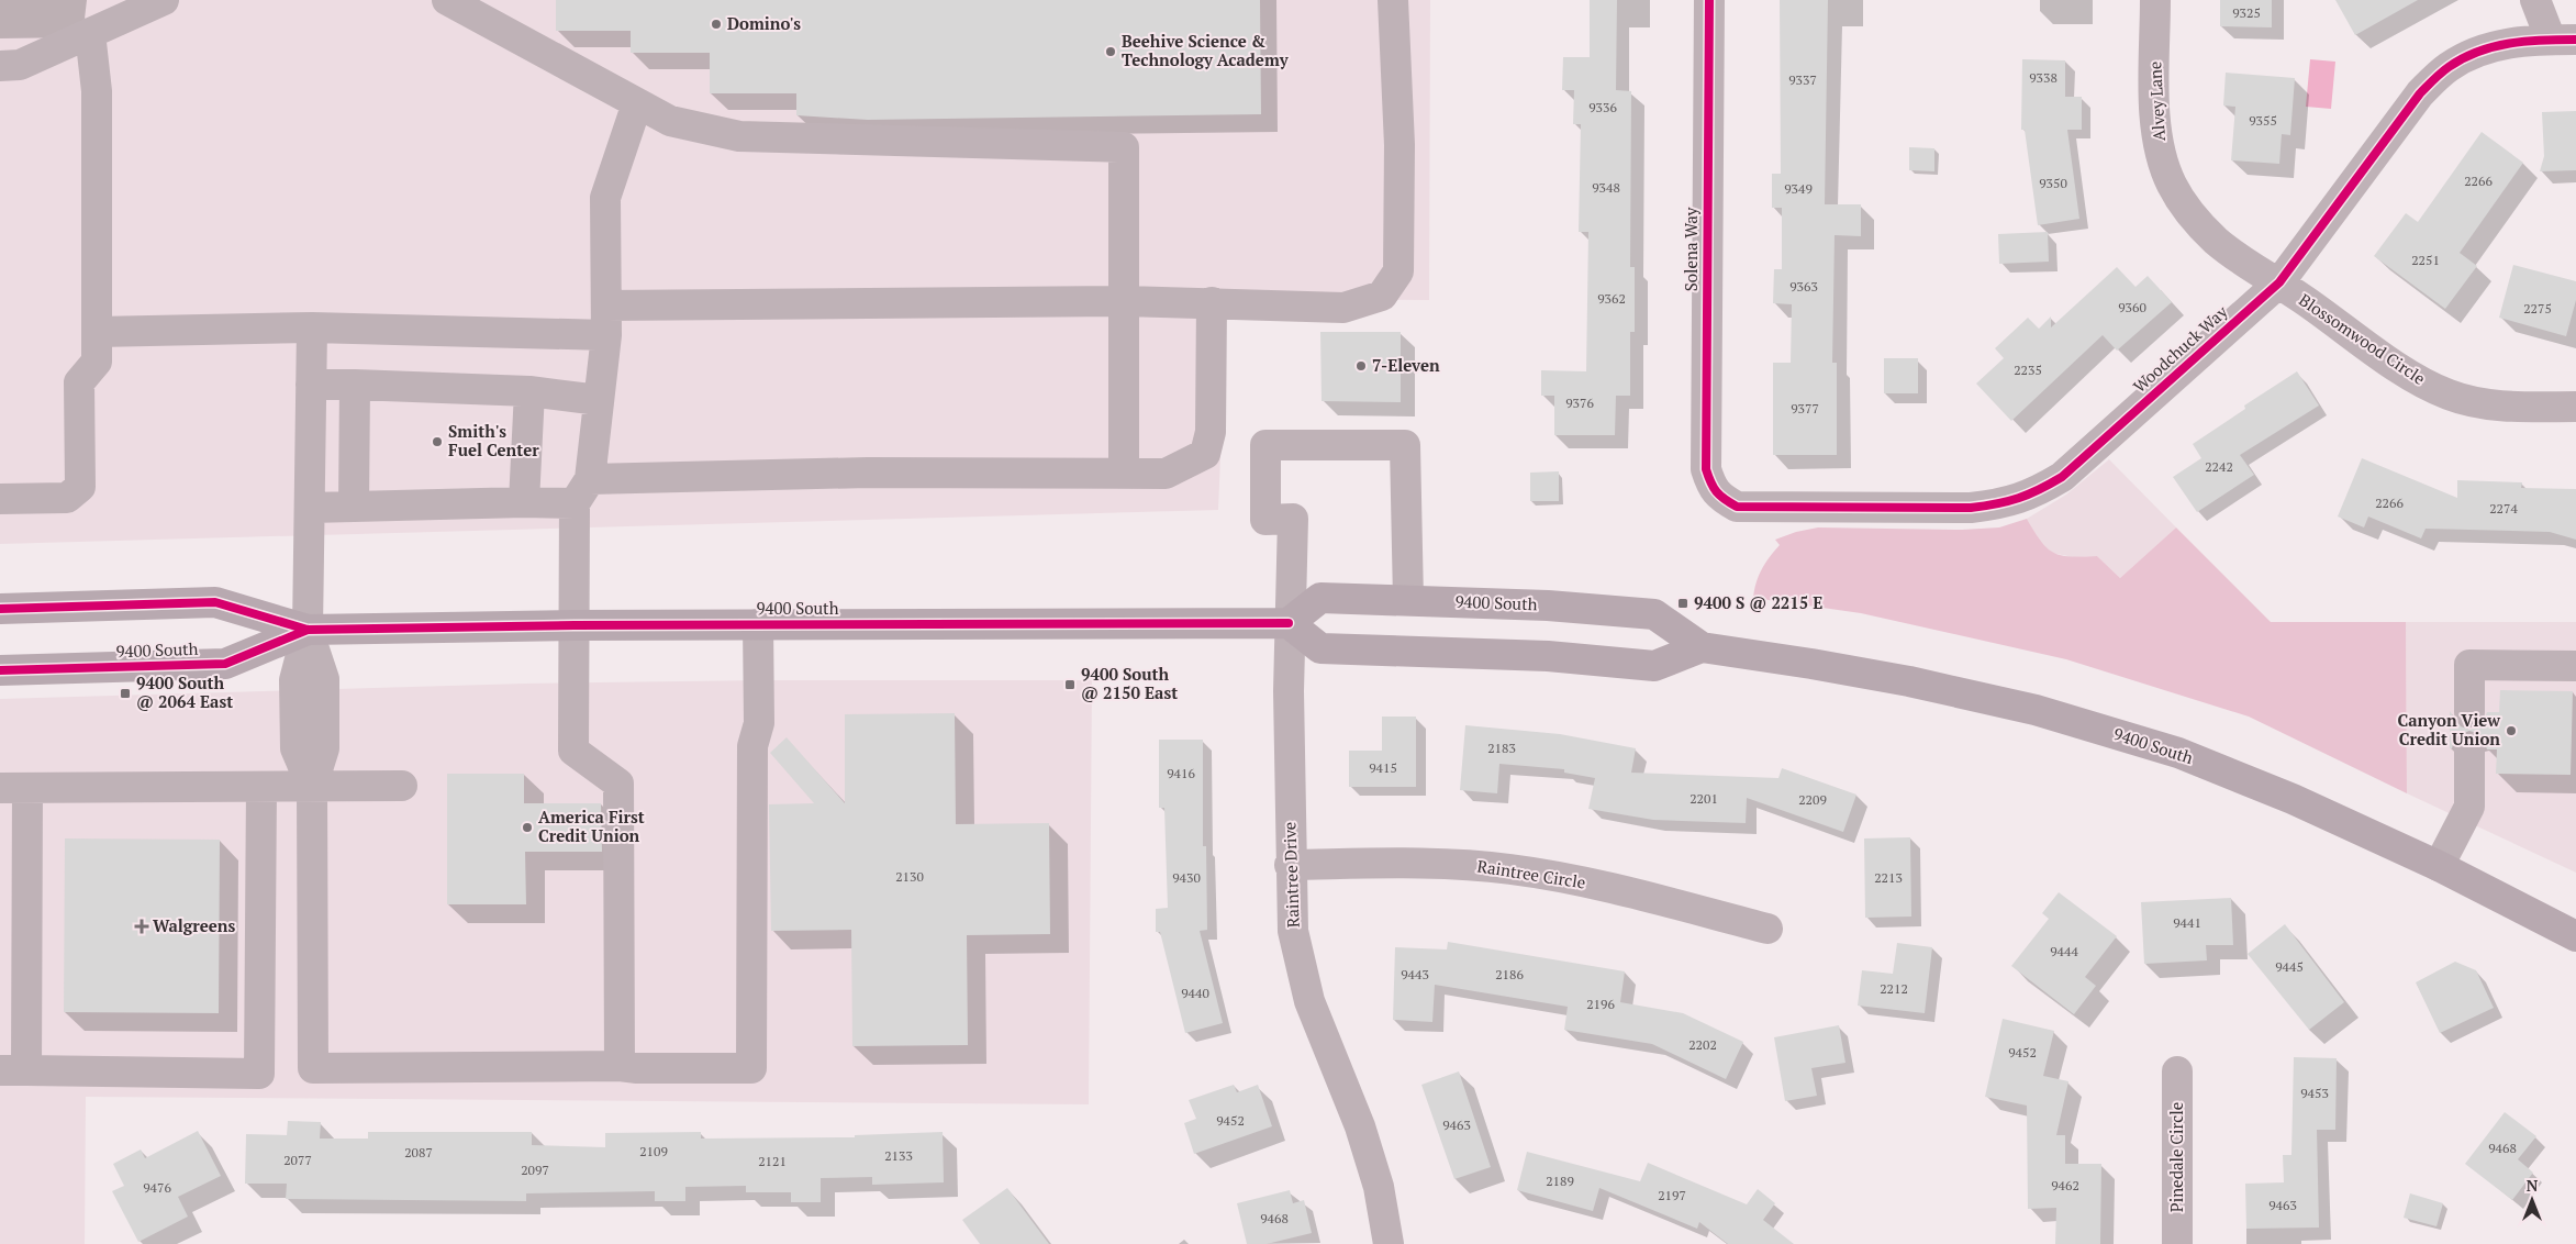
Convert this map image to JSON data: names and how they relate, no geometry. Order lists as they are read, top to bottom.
{
  "streets": {
    "main road": ["9400 South"],
    "street": [
      "Alvey Lane",
      "Solena Way",
      "Blossomwood Circle",
      "Woodchuck Way",
      "Raintree Drive",
      "Raintree Circle",
      "Pinedale Circle"
    ]
  },
  "crossings": [
    ["Alvey Lane", "Blossomwood Circle"],
    ["Alvey Lane", "Woodchuck Way"],
    ["Solena Way", "Woodchuck Way"],
    ["Blossomwood Circle", "Woodchuck Way"],
    ["9400 South", "Raintree Drive"],
    ["Raintree Drive", "Raintree Circle"]
  ],
  "places": {
    "other": [
      "Domino's",
      "Beehive Science & Technology Academy",
      "7-Eleven",
      "Smith's Fuel Center",
      "Canyon View Credit Union",
      "America First Credit Union"
    ],
    "transit": ["9400 S @ 2215 E", "9400 South @ 2150 East", "9400 South @ 2064 East"],
    "health": ["Walgreens"]
  },
  "house_numbers": [
    "9325",
    "9338",
    "9337",
    "9336",
    "9355",
    "2266",
    "9350",
    "9348",
    "9349",
    "2251",
    "9363",
    "9362",
    "9360",
    "2275",
    "2235",
    "9376",
    "9377",
    "2242",
    "2266",
    "2274",
    "2183",
    "9415",
    "9416",
    "2201",
    "2209",
    "2130",
    "9430",
    "2213",
    "9441",
    "9444",
    "9445",
    "9443",
    "2186",
    "2212",
    "9440",
    "2196",
    "2202",
    "9452",
    "9453",
    "9452",
    "9463",
    "9468",
    "2109",
    "2087",
    "2133",
    "2077",
    "2121",
    "2097",
    "2189",
    "9462",
    "9476",
    "2197",
    "9463",
    "9468"
  ],
  "north": "top"
}
